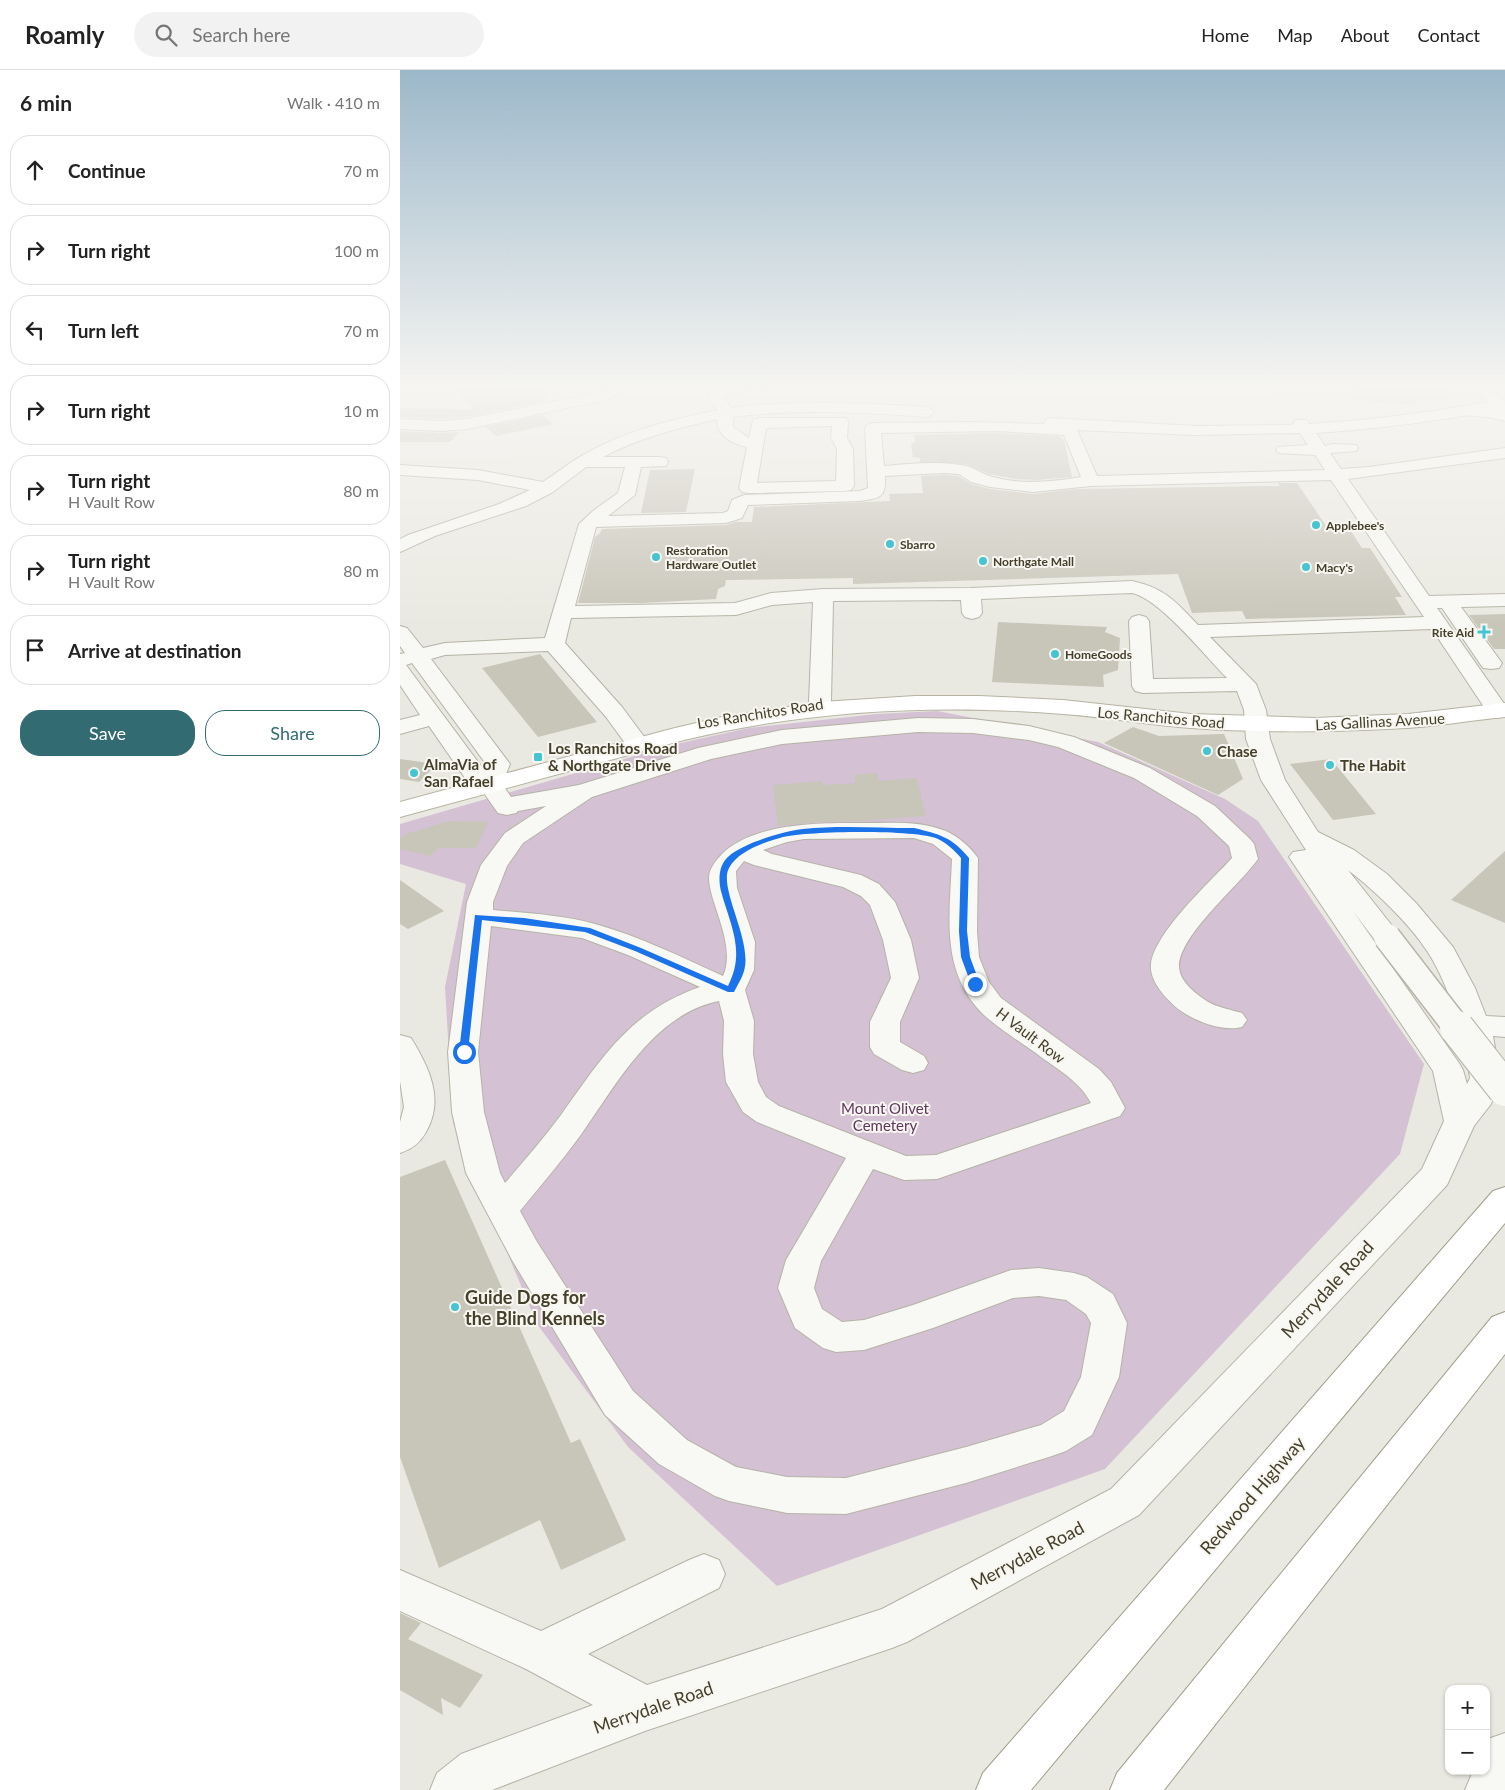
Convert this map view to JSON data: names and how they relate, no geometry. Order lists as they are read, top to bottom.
{
  "streets": {
    "main road": ["Los Ranchitos Road", "Las Gallinas Avenue", "Redwood Highway"],
    "street": ["H Vault Row", "Merrydale Road"]
  },
  "crossings": [
    ["Los Ranchitos Road", "Las Gallinas Avenue"]
  ],
  "parks": ["Mount Olivet Cemetery"],
  "places": {
    "other": [
      "Applebee's",
      "Sbarro",
      "Restoration Hardware Outlet",
      "Northgate Mall",
      "Macy's",
      "HomeGoods",
      "Chase",
      "The Habit",
      "AlmaVia of San Rafael",
      "Guide Dogs for the Blind Kennels"
    ],
    "health": ["Rite Aid"],
    "transit": ["Los Ranchitos Road & Northgate Drive"]
  },
  "page": {
    "header": "Roamly",
    "search": "Search here",
    "nav": [
      "Home",
      "Map",
      "About",
      "Contact"
    ],
    "heading": ["6 min", "Walk · 410 m"],
    "list": [
      ["Continue", "70 m"],
      ["Turn right", "100 m"],
      ["Turn left", "70 m"],
      ["Turn right", "10 m"],
      ["Turn right", "H Vault Row", "80 m"],
      ["Turn right", "H Vault Row", "80 m"],
      "Arrive at destination"
    ],
    "buttons": ["Save", "Share"],
    "map_buttons": ["+", "−"]
  }
}
